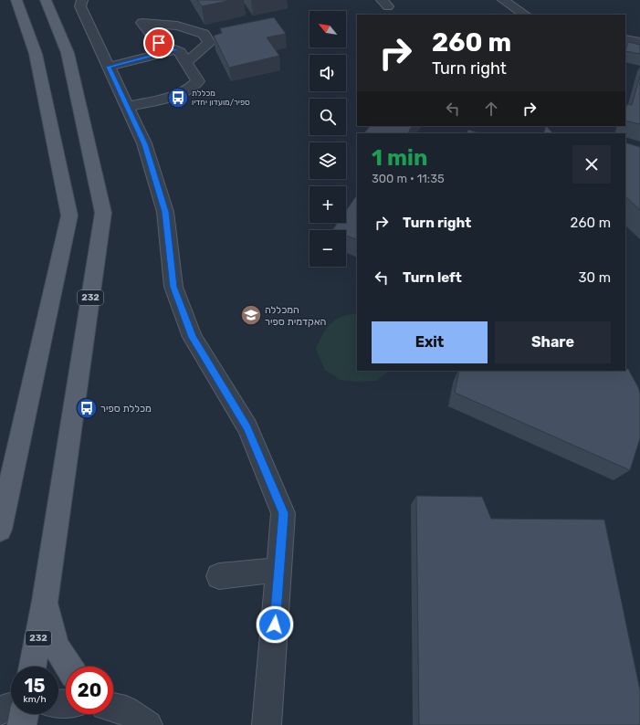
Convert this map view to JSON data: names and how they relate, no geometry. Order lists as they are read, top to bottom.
{
  "streets": {
    "main road": ["232"]
  },
  "places": {
    "bus stop": ["מכללת ספיר/מועדון יחדיו", "מכללת ספיר"],
    "school or university": ["המכללה האקדמית ספיר"]
  },
  "north": "top left",
  "page": {
    "map_buttons": ["+", "−"],
    "turn": ["260 m", "Turn right"],
    "heading": ["1 min", "300 m · 11:35"],
    "list": [
      {
        "name": "Turn right",
        "value": "260 m"
      },
      {
        "name": "Turn left",
        "value": "30 m"
      }
    ],
    "buttons": ["Exit", "Share"],
    "speed": "15 km/h",
    "limit": "20"
  }
}
